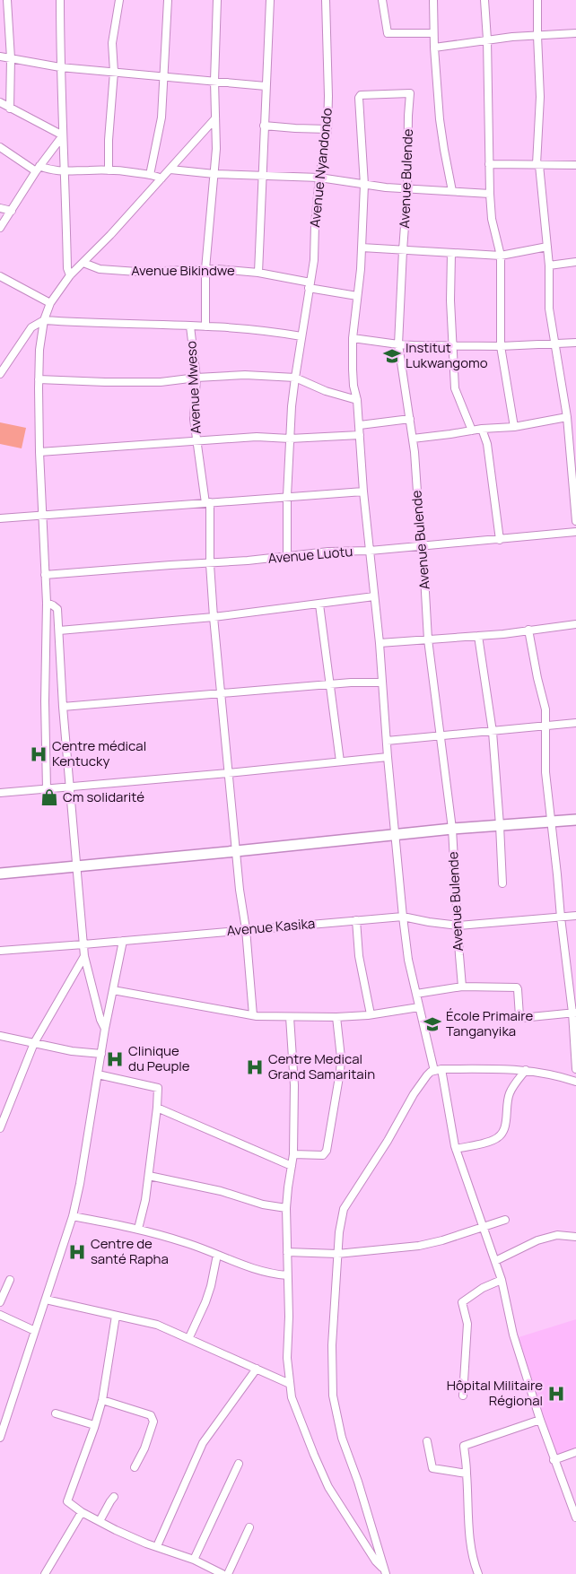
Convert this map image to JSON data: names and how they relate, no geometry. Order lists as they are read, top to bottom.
{
  "streets": {
    "street": [
      "Avenue Nyandondo",
      "Avenue Bulende",
      "Avenue Bikindwe",
      "Avenue Mweso",
      "Avenue Luotu",
      "Avenue Kasika"
    ]
  },
  "crossings": [
    ["Avenue Nyandondo", "Avenue Bikindwe"],
    ["Avenue Nyandondo", "Avenue Luotu"],
    ["Avenue Bulende", "Avenue Luotu"],
    ["Avenue Bulende", "Avenue Kasika"],
    ["Avenue Mweso", "Avenue Luotu"],
    ["Avenue Mweso", "Avenue Kasika"]
  ],
  "places": {
    "school or university": ["Institut Lukwangomo", "École Primaire Tanganyika"],
    "hospital": [
      "Centre médical Kentucky",
      "Clinique du Peuple",
      "Centre Medical Grand Samaritain",
      "Centre de santé Rapha",
      "Hôpital Militaire Régional"
    ],
    "shop": ["Cm solidarité"]
  }
}
